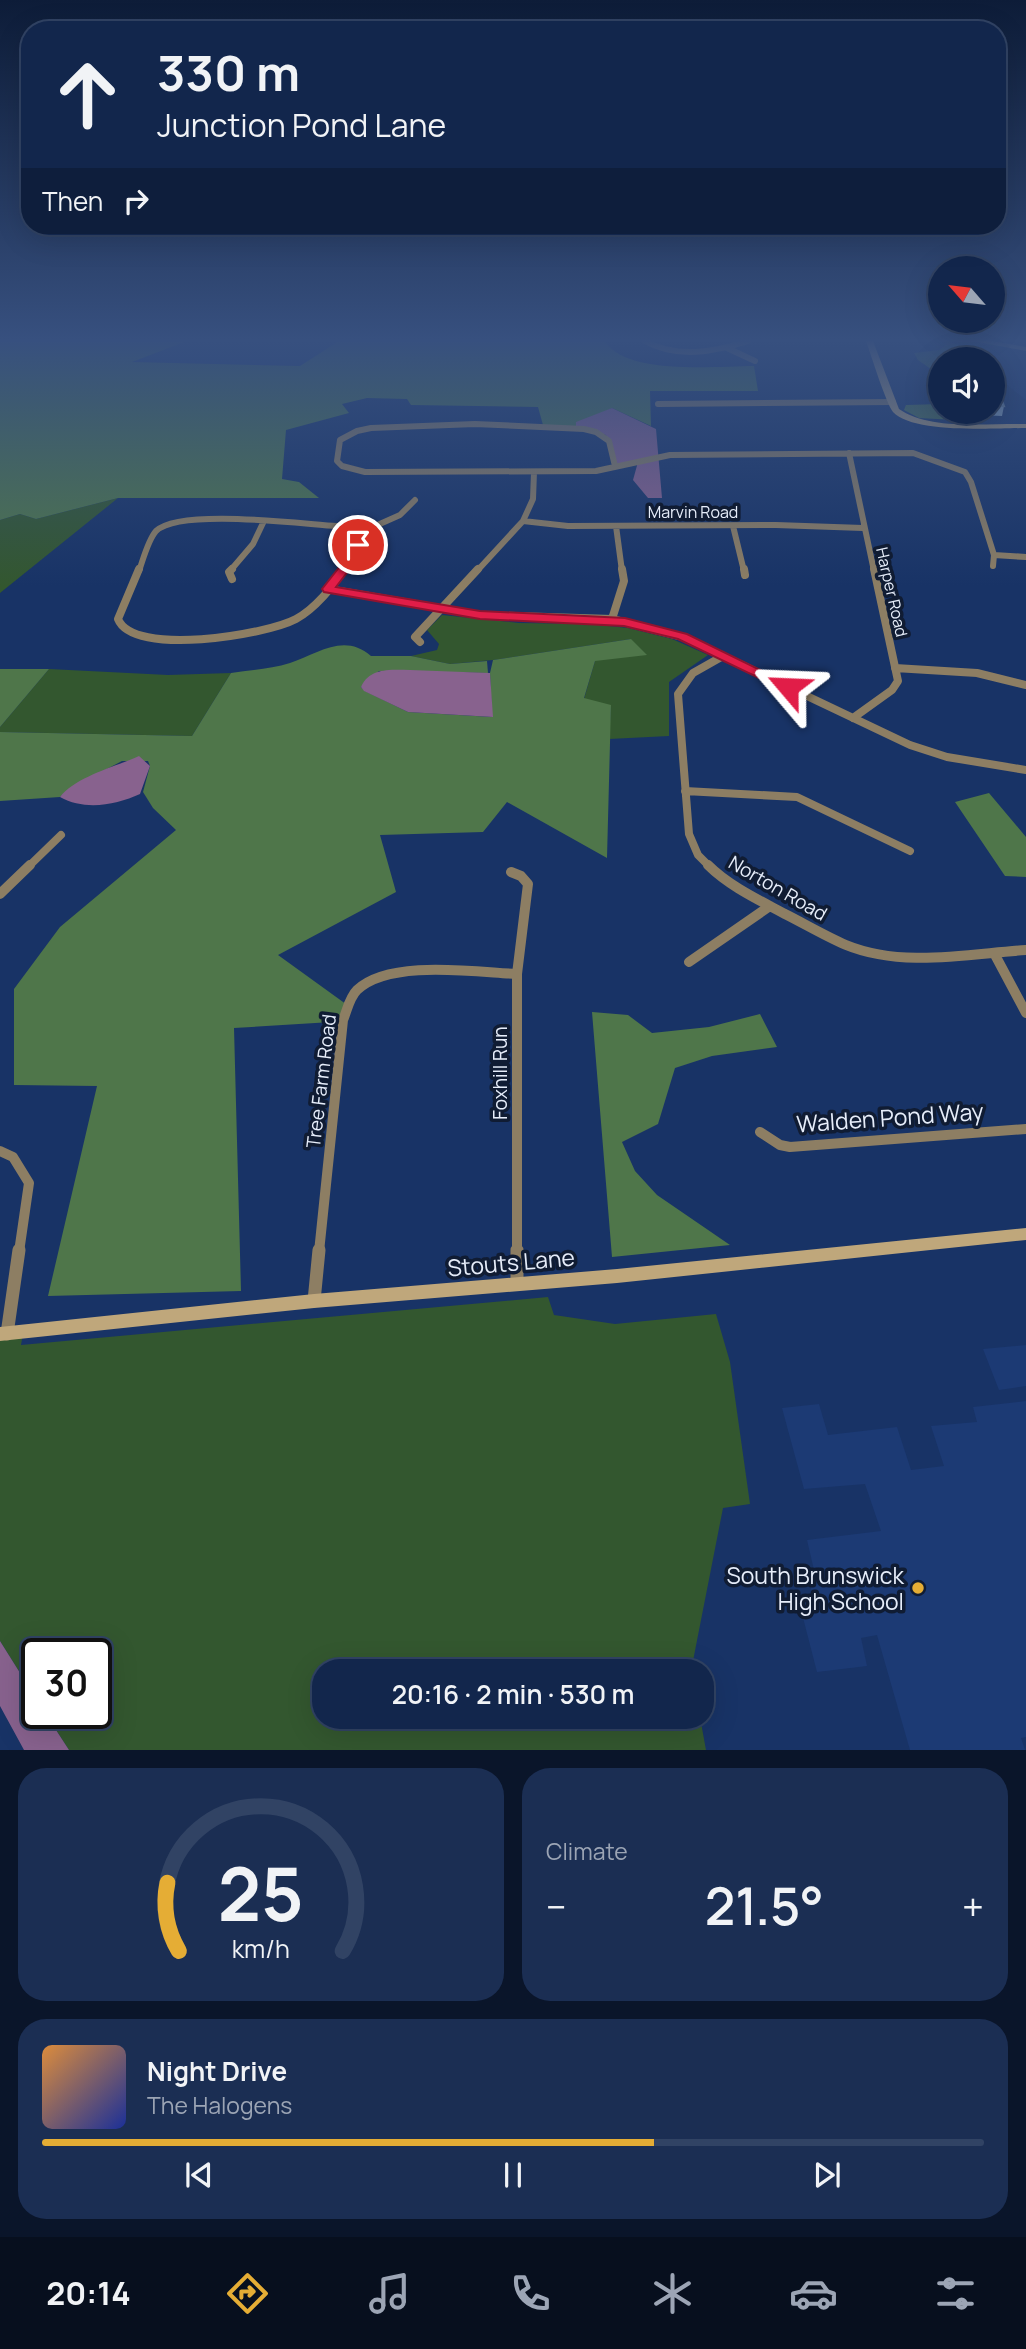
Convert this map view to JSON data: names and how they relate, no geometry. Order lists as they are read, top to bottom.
{
  "streets": {
    "street": [
      "Marvin Road",
      "Harper Road",
      "Norton Road",
      "Foxhill Run",
      "Tree Farm Road",
      "Walden Pond Way",
      "Stouts Lane"
    ]
  },
  "crossings": [
    ["Marvin Road", "Harper Road"],
    ["Foxhill Run", "Tree Farm Road"],
    ["Foxhill Run", "Stouts Lane"],
    ["Tree Farm Road", "Stouts Lane"]
  ],
  "places": ["South Brunswick High School"],
  "north": "top left",
  "page": {
    "turn": ["330 m", "Junction Pond Lane"],
    "then": "Then",
    "limit": "30",
    "trip": "20:16 · 2 min · 530 m",
    "tile": "Climate",
    "heat": ["−", "21.5°", "+"],
    "song": ["Night Drive", "The Halogens"],
    "tabs": "20:14",
    "gauge": ["25", "km/h"]
  }
}
